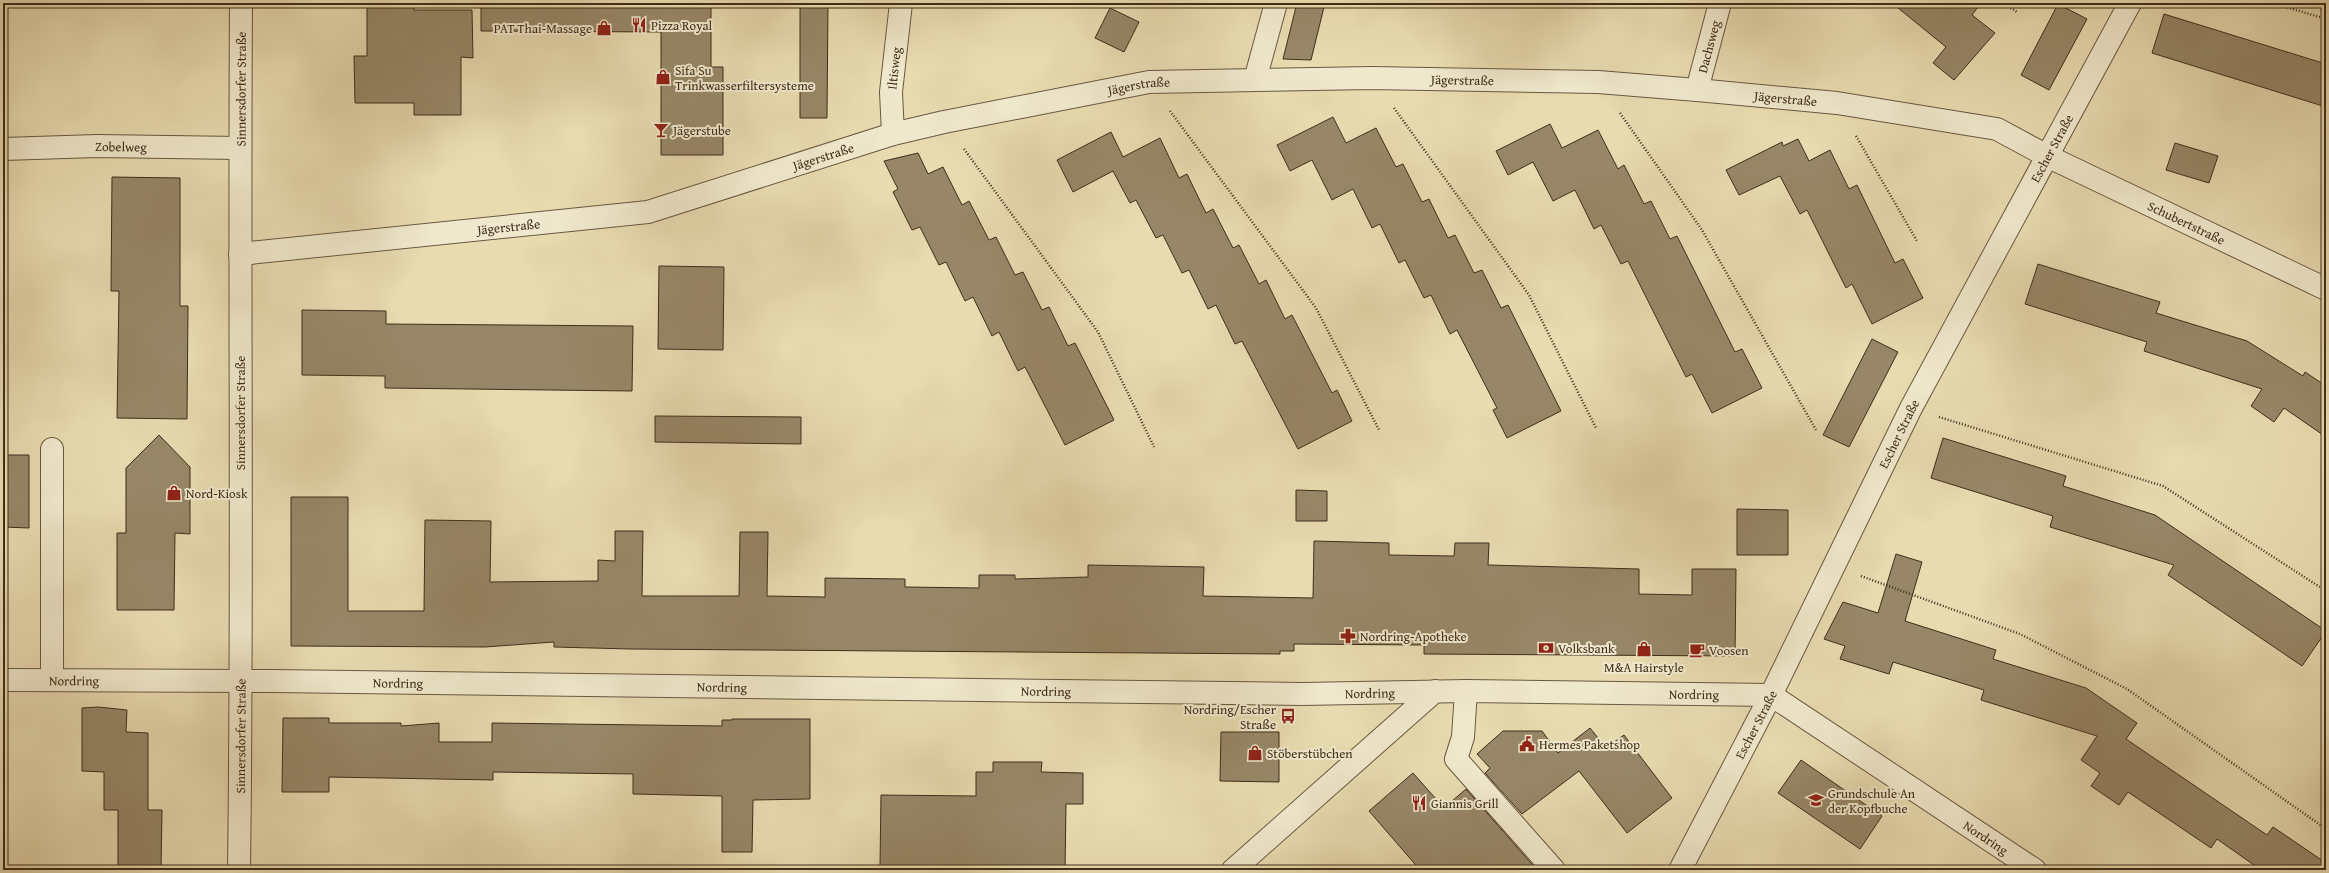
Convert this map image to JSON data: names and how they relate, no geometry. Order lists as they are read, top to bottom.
{
  "streets": {
    "street": [
      "Dachsweg",
      "Iltisweg",
      "Jägerstraße",
      "Sinnersdorfer Straße",
      "Zobelweg",
      "Escher Straße",
      "Schubertstraße",
      "Nordring"
    ]
  },
  "crossings": [
    ["Dachsweg", "Jägerstraße"],
    ["Iltisweg", "Jägerstraße"],
    ["Jägerstraße", "Sinnersdorfer Straße"],
    ["Jägerstraße", "Escher Straße"],
    ["Jägerstraße", "Schubertstraße"],
    ["Sinnersdorfer Straße", "Zobelweg"],
    ["Sinnersdorfer Straße", "Nordring"],
    ["Escher Straße", "Schubertstraße"],
    ["Escher Straße", "Nordring"]
  ],
  "places": {
    "restaurant": ["Pizza Royal", "Giannis Grill"],
    "shop": [
      "PAT Thai-Massage",
      "Sifa Su Trinkwasserfiltersysteme",
      "Nord-Kiosk",
      "M&A Hairstyle",
      "Stöberstübchen"
    ],
    "bar": ["Jägerstube"],
    "pharmacy": ["Nordring-Apotheke"],
    "bank": ["Volksbank"],
    "cafe": ["Voosen"],
    "bus stop": ["Nordring/Escher Straße"],
    "public building": ["Hermes Paketshop"],
    "school or university": ["Grundschule An der Kopfbuche"]
  }
}
